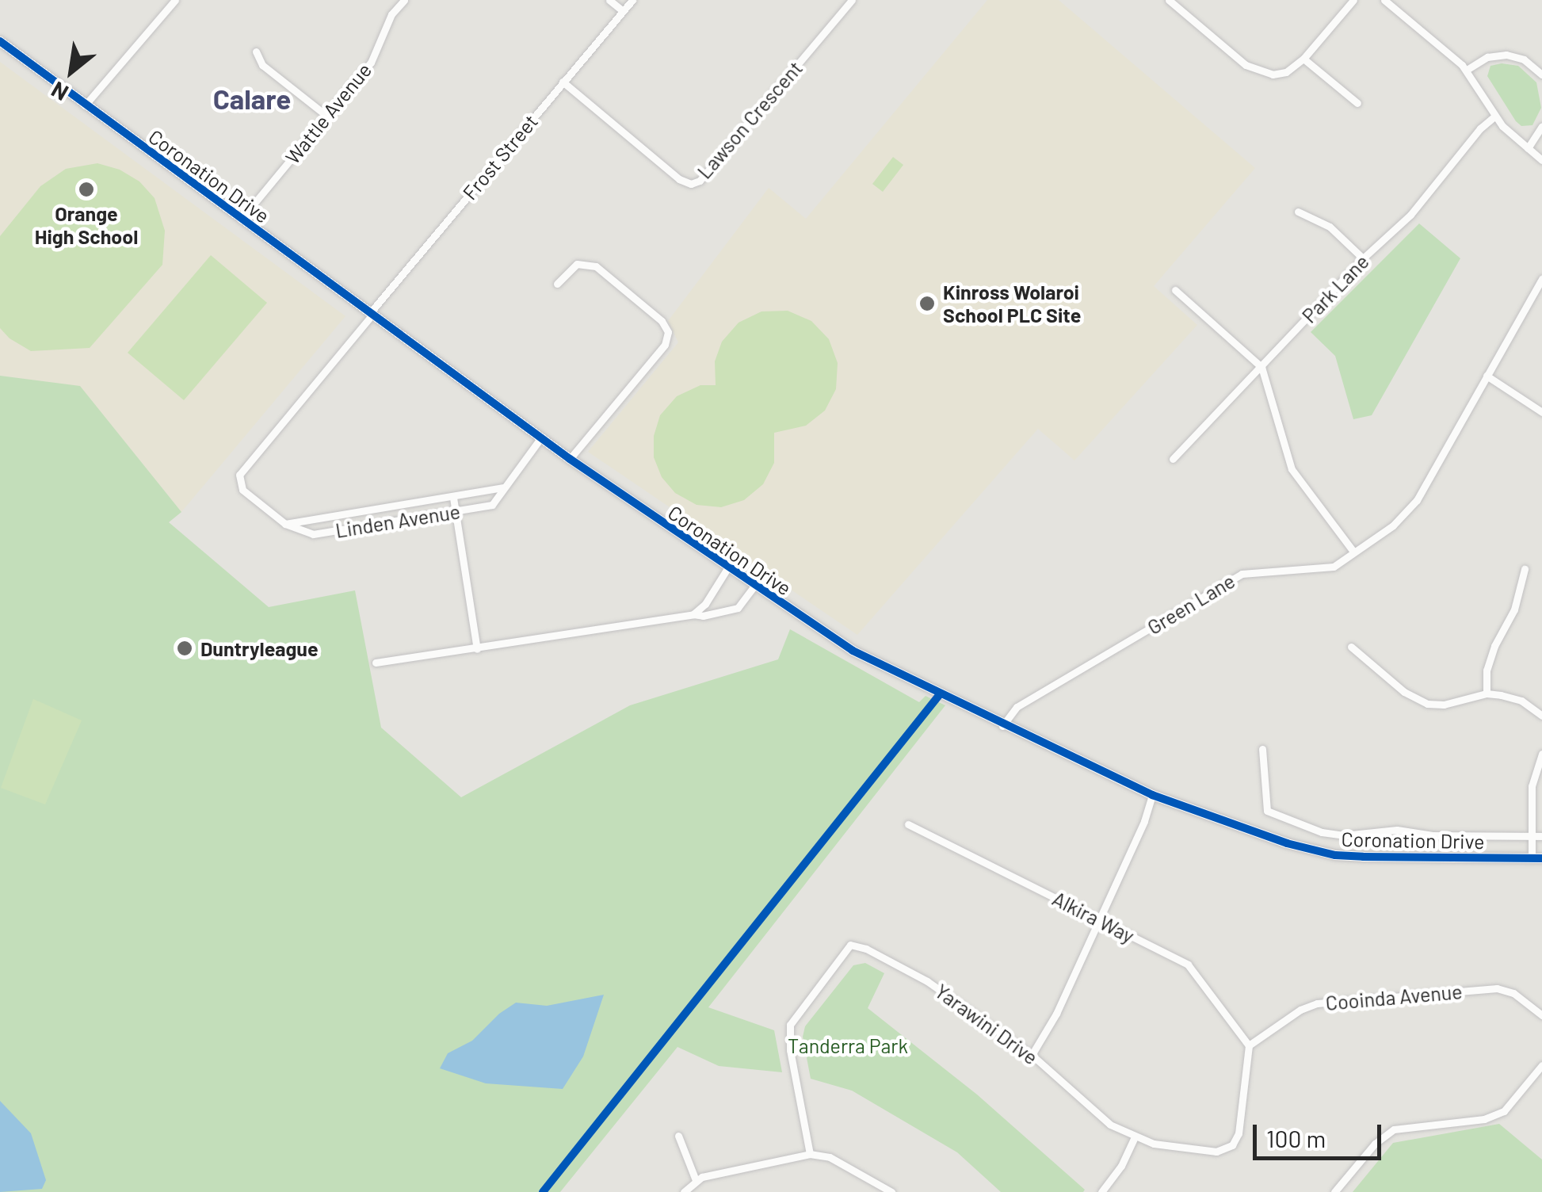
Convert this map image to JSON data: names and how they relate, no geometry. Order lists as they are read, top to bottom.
{
  "streets": {
    "main road": ["Coronation Drive"],
    "street": [
      "Wattle Avenue",
      "Lawson Crescent",
      "Frost Street",
      "Park Lane",
      "Linden Avenue",
      "Green Lane",
      "Alkira Way",
      "Cooinda Avenue",
      "Yarawini Drive"
    ]
  },
  "crossings": [
    ["Wattle Avenue", "Coronation Drive"],
    ["Lawson Crescent", "Frost Street"],
    ["Frost Street", "Coronation Drive"],
    ["Frost Street", "Linden Avenue"],
    ["Coronation Drive", "Linden Avenue"],
    ["Coronation Drive", "Green Lane"],
    ["Alkira Way", "Cooinda Avenue"],
    ["Alkira Way", "Yarawini Drive"],
    ["Cooinda Avenue", "Yarawini Drive"]
  ],
  "districts": ["Calare"],
  "parks": ["Tanderra Park"],
  "places": ["Orange High School", "Kinross Wolaroi School PLC Site", "Duntryleague"],
  "scale_bar": "100 m",
  "north": "bottom left"
}
